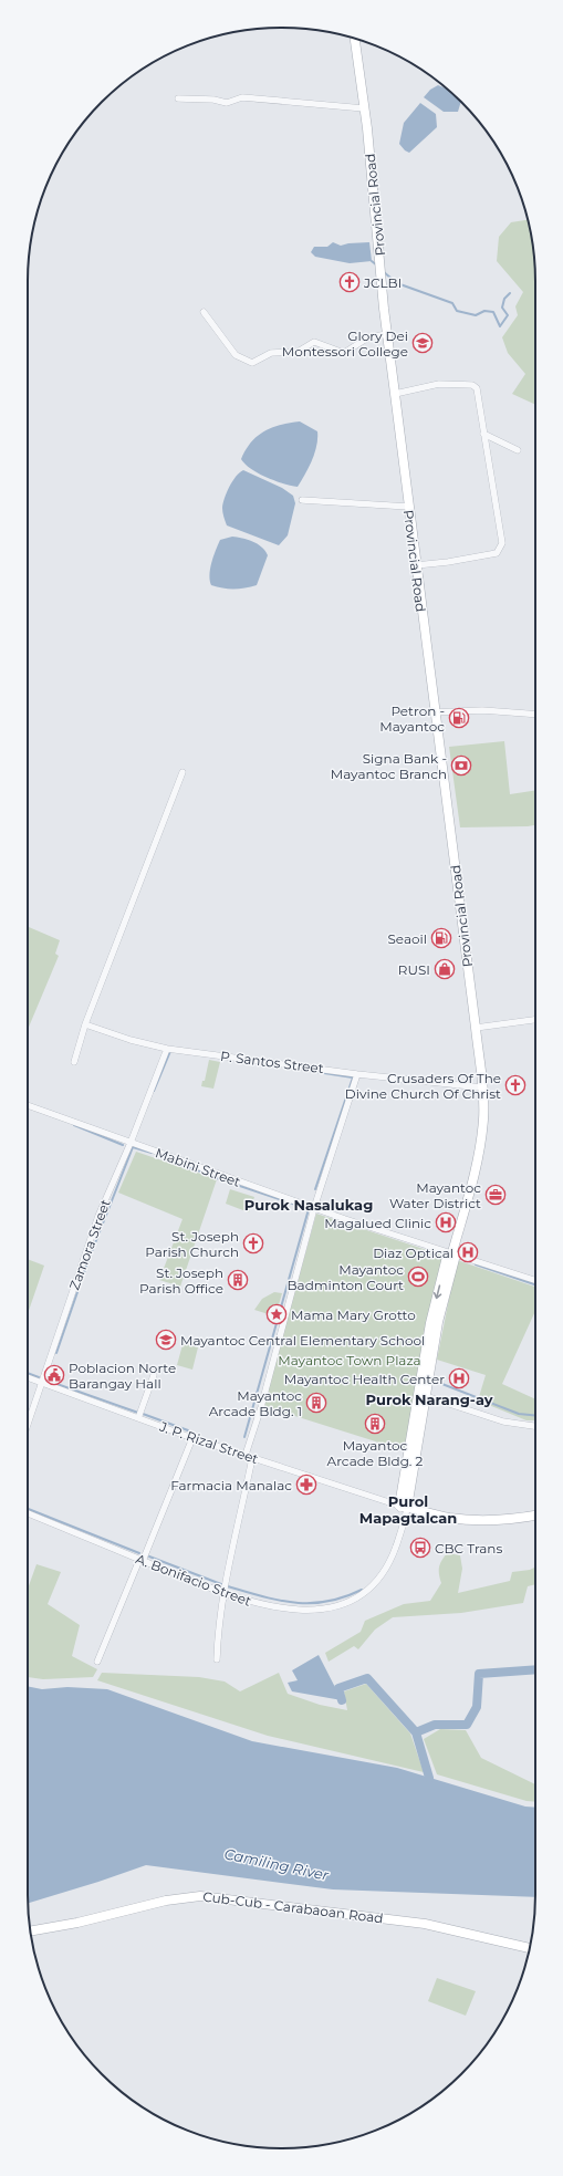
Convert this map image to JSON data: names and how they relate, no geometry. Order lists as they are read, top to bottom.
{
  "streets": {
    "main road": ["Provincial Road", "Cub-Cub - Carabaoan Road"],
    "street": [
      "P. Santos Street",
      "Mabini Street",
      "Zamora Street",
      "J. P. Rizal Street",
      "A. Bonifacio Street"
    ]
  },
  "crossings": [
    ["Provincial Road", "P. Santos Street"],
    ["Provincial Road", "Mabini Street"],
    ["Provincial Road", "J. P. Rizal Street"],
    ["Provincial Road", "A. Bonifacio Street"],
    ["P. Santos Street", "Zamora Street"],
    ["Mabini Street", "Zamora Street"],
    ["Zamora Street", "J. P. Rizal Street"],
    ["J. P. Rizal Street", "A. Bonifacio Street"]
  ],
  "districts": ["Purok Nasalukag", "Purok Narang-ay", "Purol Mapagtalcan"],
  "water": ["Camiling River"],
  "parks": ["Mayantoc Town Plaza"],
  "places": {
    "church": ["JCLBI", "Crusaders Of The Divine Church Of Christ", "St. Joseph Parish Church"],
    "school or university": ["Glory Dei Montessori College", "Mayantoc Central Elementary School"],
    "fuel station": ["Petron - Mayantoc", "Seaoil"],
    "bank": ["Signa Bank - Mayantoc Branch"],
    "shop": ["RUSI"],
    "office": ["Mayantoc Water District"],
    "hospital": ["Magalued Clinic", "Diaz Optical", "Mayantoc Health Center"],
    "sports": ["Mayantoc Badminton Court"],
    "building": ["St. Joseph Parish Office", "Mayantoc Arcade Bldg. 1", "Mayantoc Arcade Bldg. 2"],
    "place": ["Mama Mary Grotto"],
    "public building": ["Poblacion Norte Barangay Hall"],
    "pharmacy": ["Farmacia Manalac"],
    "bus stop": ["CBC Trans"]
  }
}
